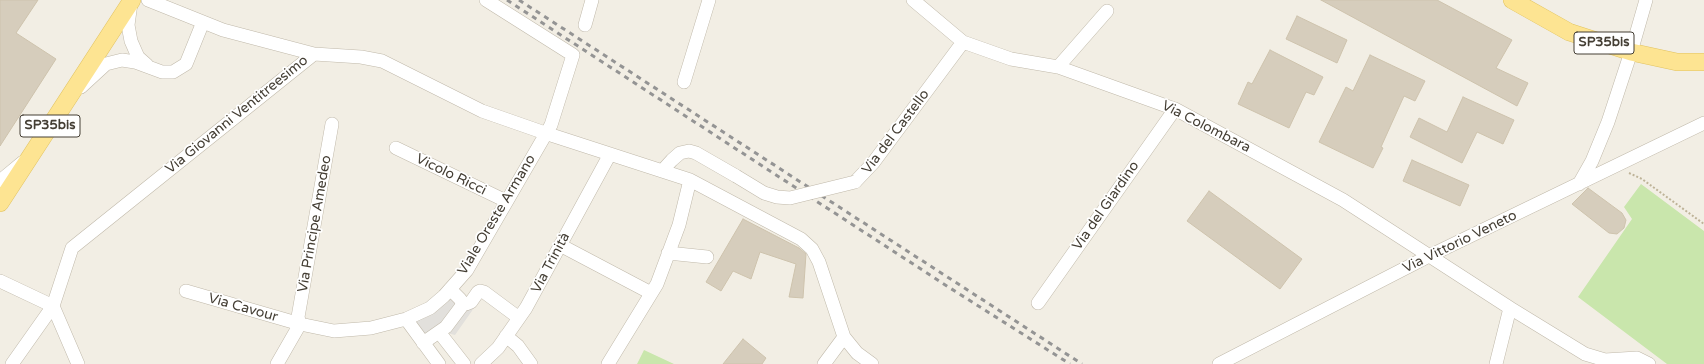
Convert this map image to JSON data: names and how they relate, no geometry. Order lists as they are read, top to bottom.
{
  "streets": {
    "main road": ["SP35bis"],
    "street": [
      "Via Giovanni Ventitreesimo",
      "Via Colombara",
      "Via del Castello",
      "Vicolo Ricci",
      "Via del Giardino",
      "Viale Oreste Armano",
      "Via Principe Amedeo",
      "Via Vittorio Veneto",
      "Via Trinità",
      "Via Cavour"
    ]
  },
  "crossings": [
    ["Via Giovanni Ventitreesimo", "Via del Castello"],
    ["Via Giovanni Ventitreesimo", "Viale Oreste Armano"],
    ["Via Giovanni Ventitreesimo", "Via Trinità"],
    ["Via Colombara", "Via del Castello"],
    ["Via Colombara", "Via del Giardino"],
    ["Via Colombara", "Via Vittorio Veneto"],
    ["Vicolo Ricci", "Viale Oreste Armano"],
    ["Viale Oreste Armano", "Via Principe Amedeo"],
    ["Viale Oreste Armano", "Via Cavour"],
    ["Via Principe Amedeo", "Via Cavour"]
  ]
}
